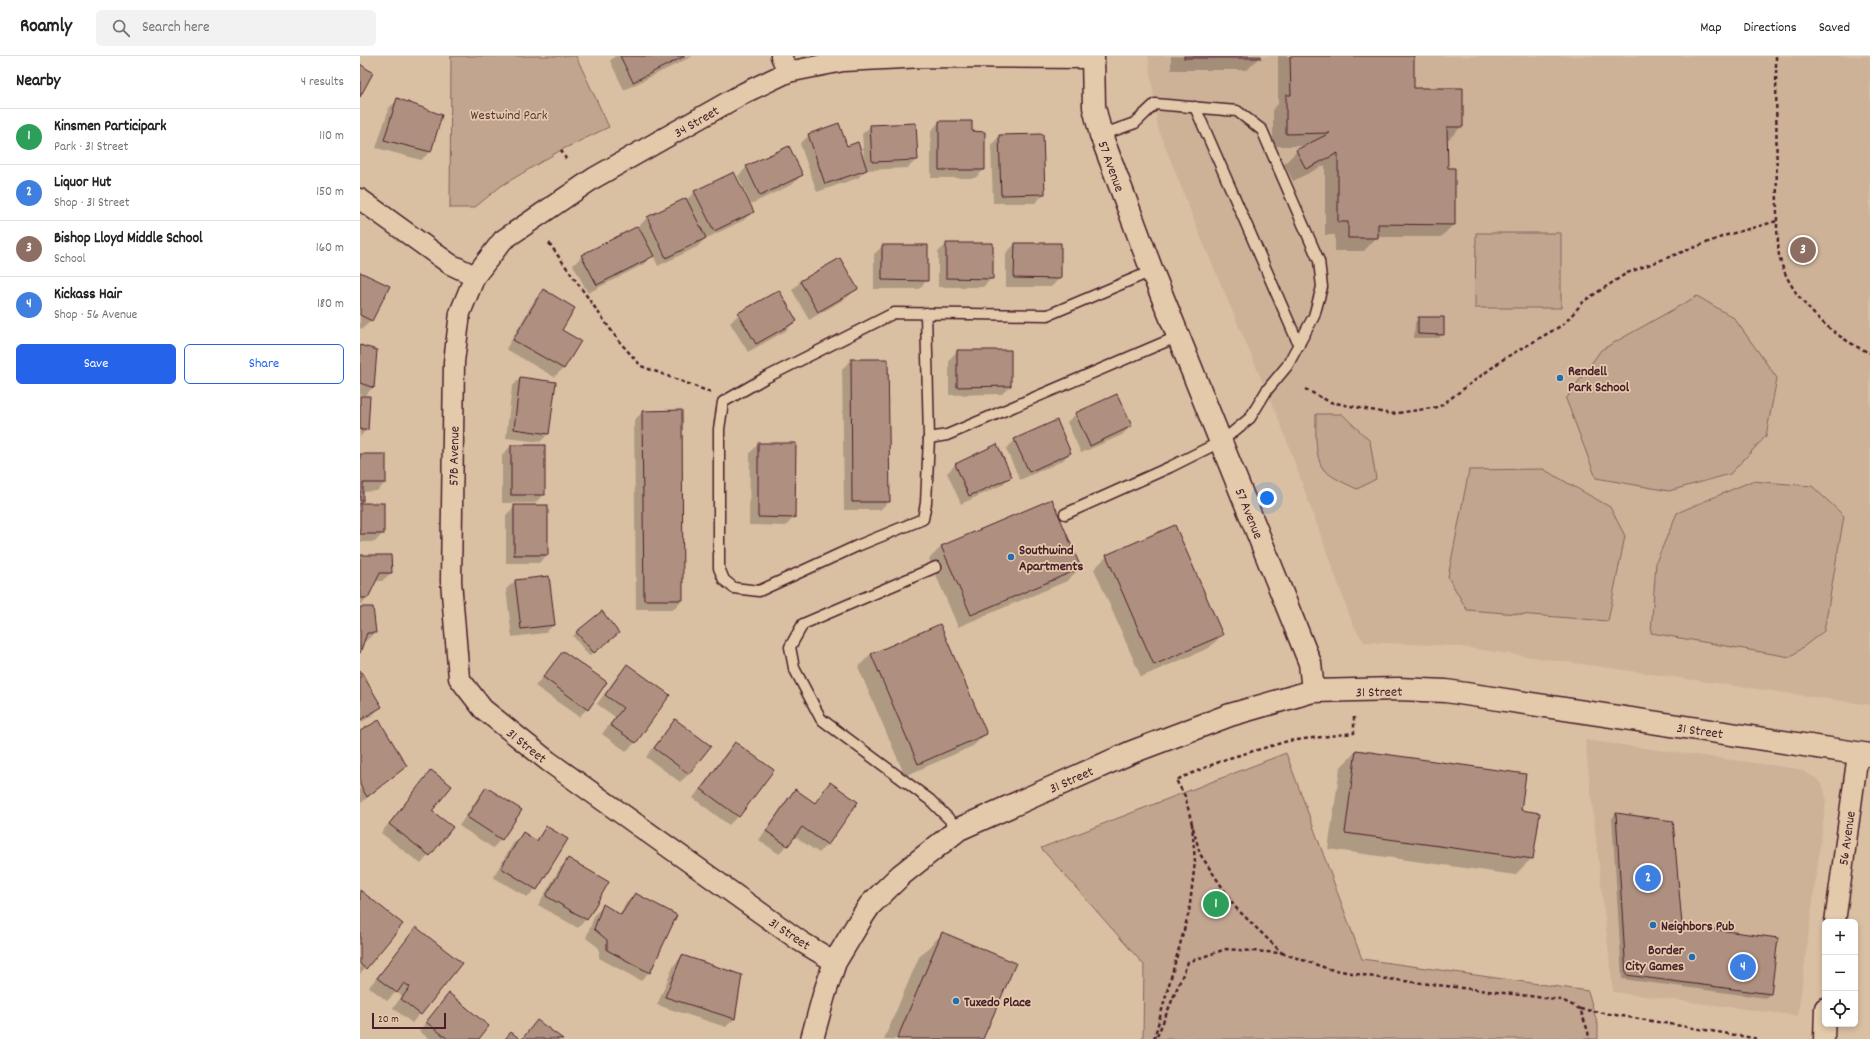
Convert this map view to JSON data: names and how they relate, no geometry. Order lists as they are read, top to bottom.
{
  "streets": {
    "street": [
      "34 Street",
      "57 Avenue",
      "57B Avenue",
      "31 Street",
      "56 Avenue"
    ]
  },
  "crossings": [
    ["34 Street", "57 Avenue"],
    ["34 Street", "57B Avenue"],
    ["57 Avenue", "31 Street"],
    ["57B Avenue", "31 Street"],
    ["31 Street", "56 Avenue"]
  ],
  "parks": ["Westwind Park"],
  "places": [
    "Rendell Park School",
    "Southwind Apartments",
    "Neighbors Pub",
    "Border City Games",
    "Tuxedo Place"
  ],
  "scale_bar": "20 m",
  "page": {
    "header": "Roamly",
    "search": "Search here",
    "nav": ["Map", "Directions", "Saved"],
    "heading": ["Nearby", "4 results"],
    "list": [
      {
        "mark": "1",
        "name": "Kinsmen Participark",
        "note": "Park · 31 Street",
        "value": "110 m"
      },
      {
        "mark": "2",
        "name": "Liquor Hut",
        "note": "Shop · 31 Street",
        "value": "150 m"
      },
      {
        "mark": "3",
        "name": "Bishop Lloyd Middle School",
        "note": "School",
        "value": "160 m"
      },
      {
        "mark": "4",
        "name": "Kickass Hair",
        "note": "Shop · 56 Avenue",
        "value": "180 m"
      }
    ],
    "pins": [
      "3",
      "2",
      "1",
      "4"
    ],
    "buttons": ["Save", "Share"],
    "map_buttons": ["+", "−"],
    "scale": "20 m"
  }
}
